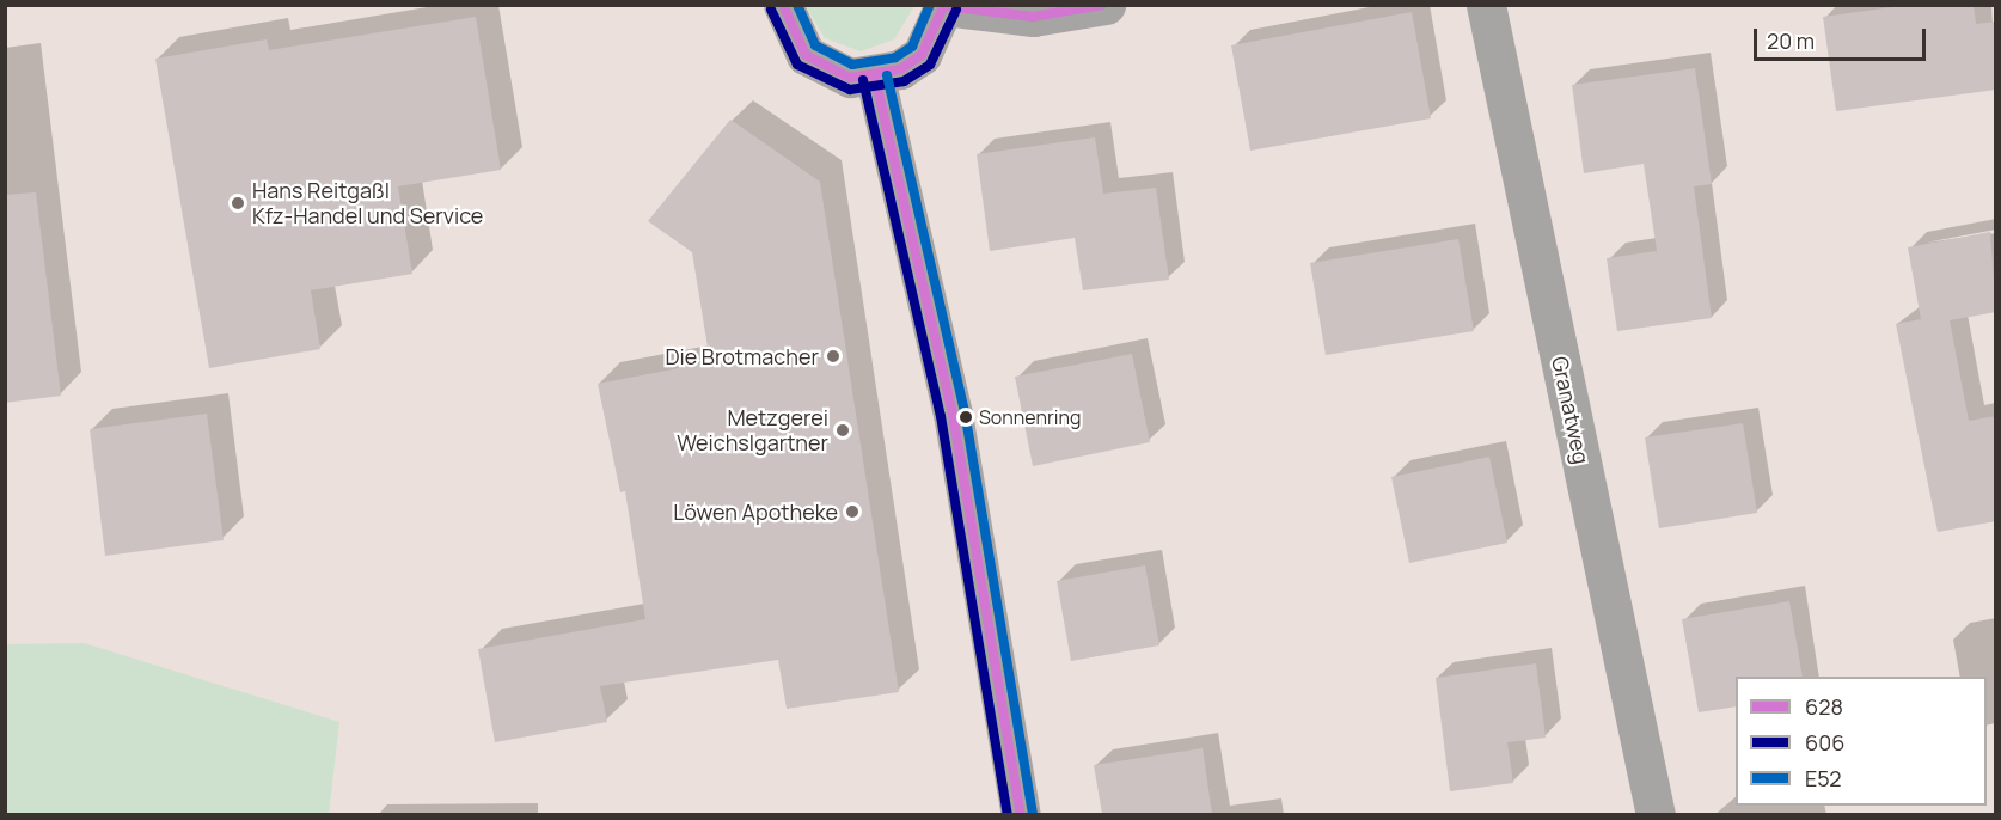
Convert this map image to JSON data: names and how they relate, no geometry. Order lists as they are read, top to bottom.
{
  "streets": {
    "street": ["Granatweg"]
  },
  "places": [
    "Hans Reitgaßl Kfz-Handel und Service",
    "Die Brotmacher",
    "Sonnenring",
    "Metzgerei Weichslgartner",
    "Löwen Apotheke"
  ],
  "lines": ["transit line 628", "transit line E52", "transit line 606"],
  "legend": ["628", "606", "E52"],
  "scale_bar": "20 m"
}
